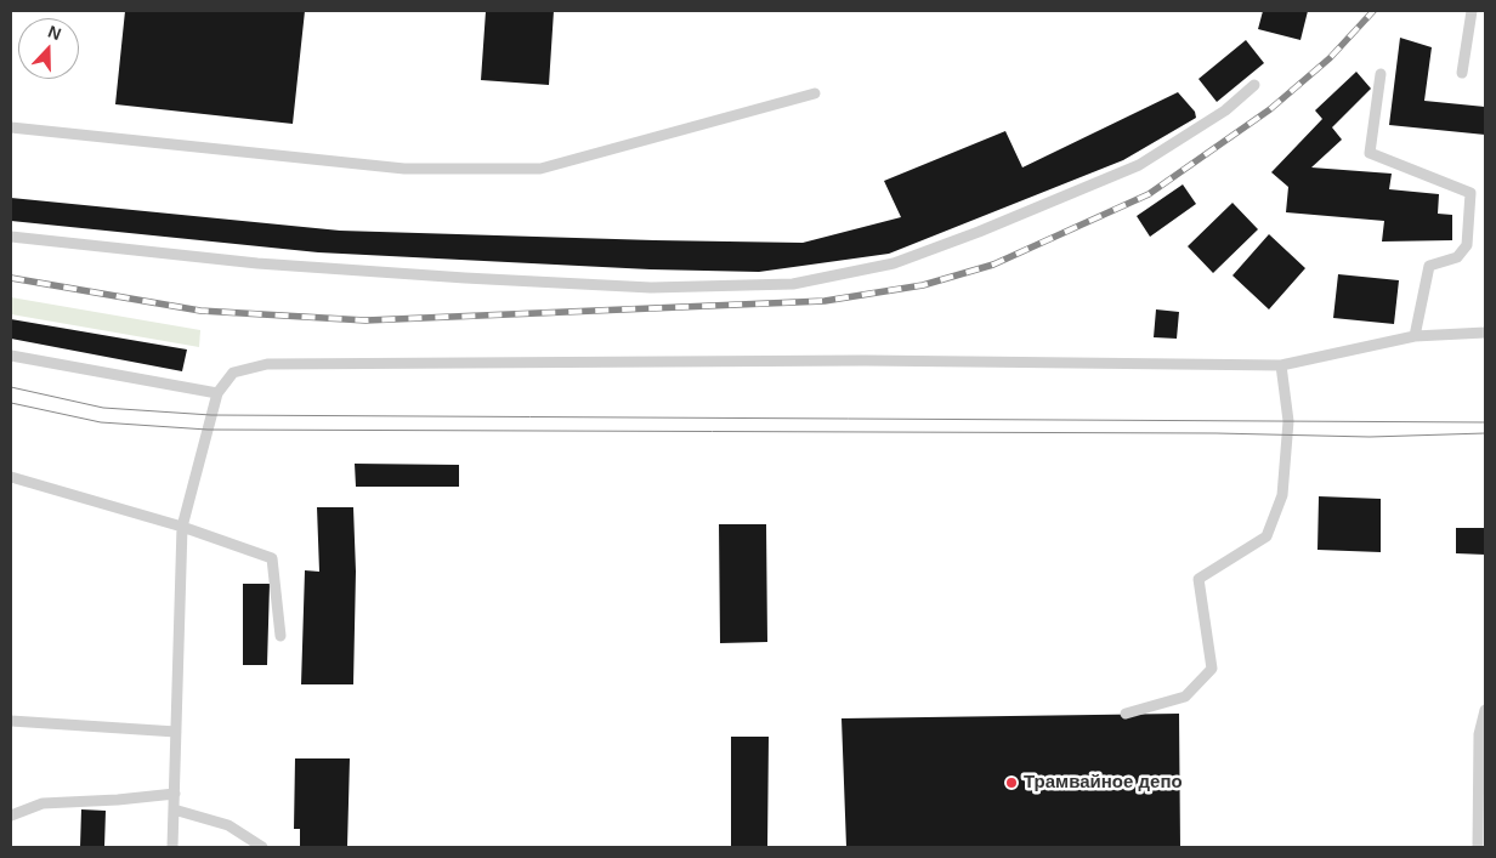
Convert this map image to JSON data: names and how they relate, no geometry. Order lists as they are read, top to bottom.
{
  "places": ["Трамвайное депо"],
  "north": "top"
}
